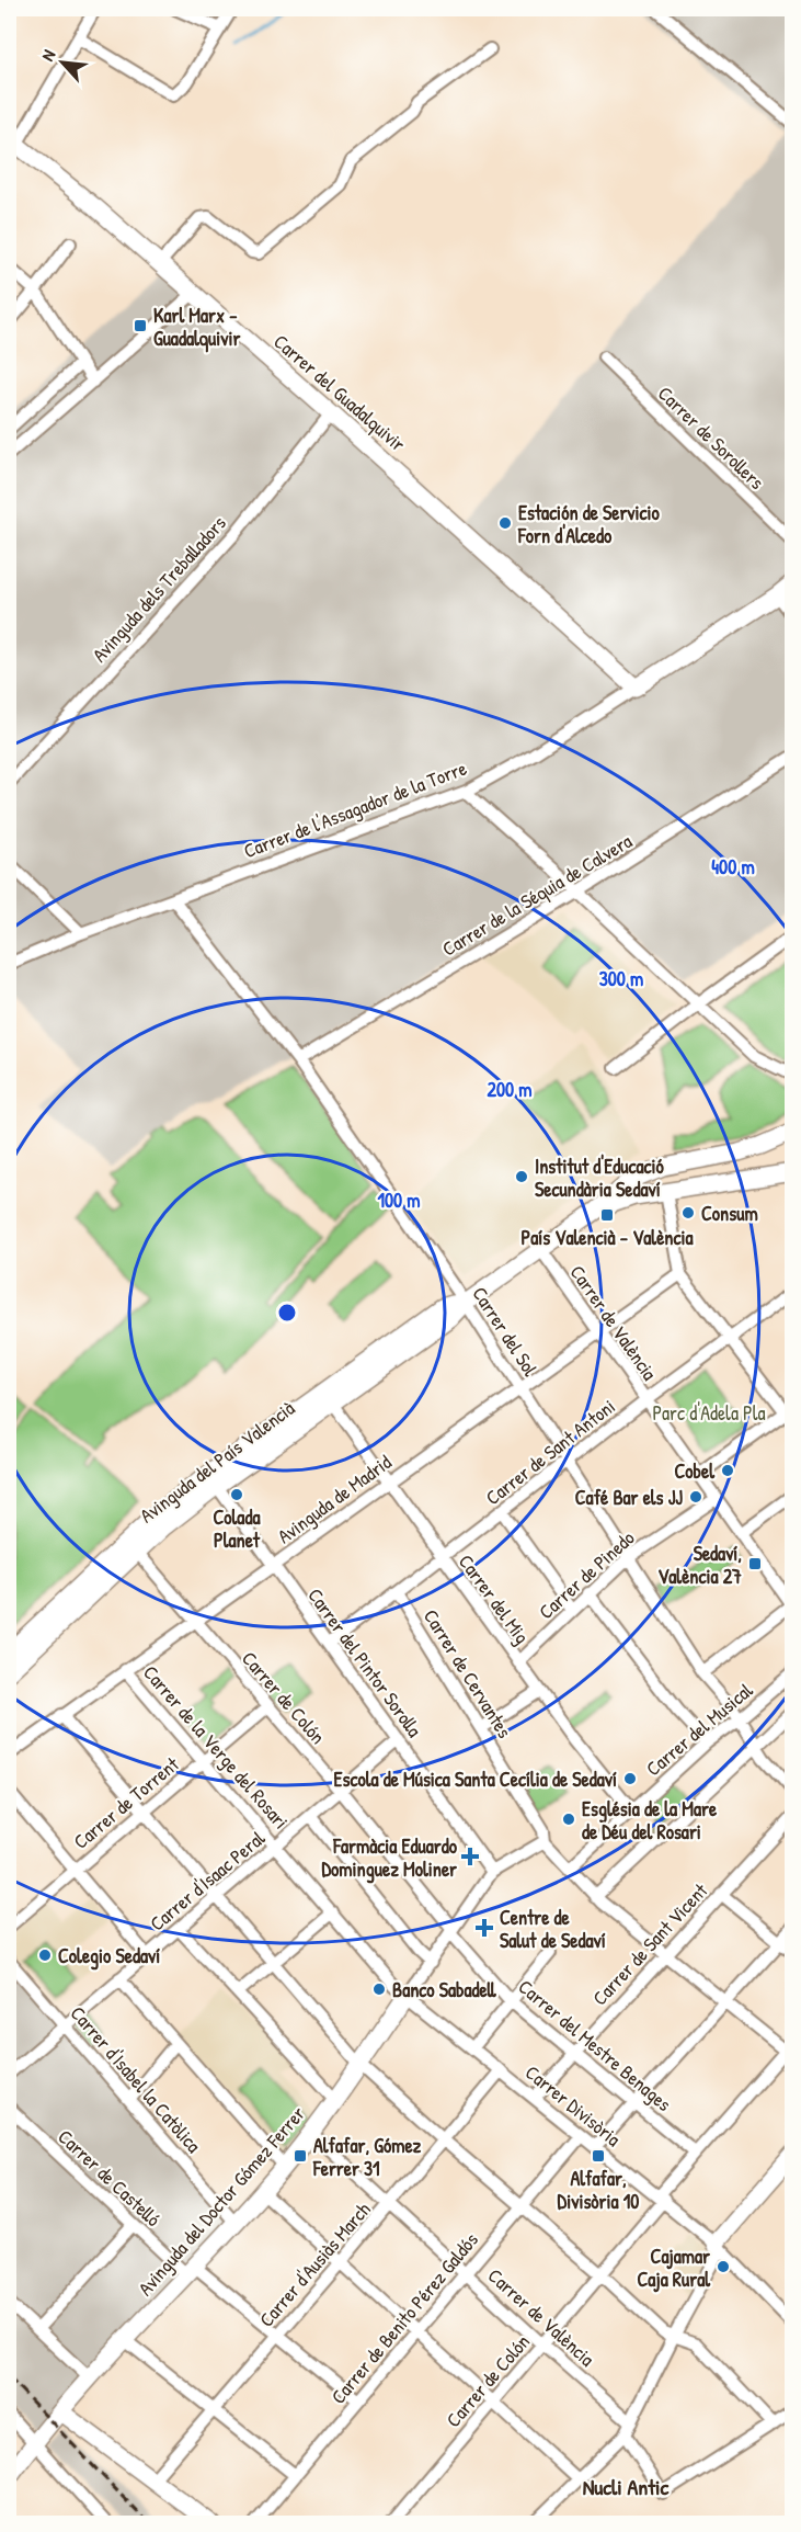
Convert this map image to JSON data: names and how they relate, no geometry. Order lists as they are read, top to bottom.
{
  "streets": {
    "street": [
      "Carrer del Guadalquivir",
      "Carrer de Sorollers",
      "Avinguda dels Treballadors",
      "Carrer de l'Assagador de la Torre",
      "Carrer de la Séquia de Calvera",
      "Carrer de València",
      "Carrer del Sol",
      "Carrer de Sant Antoni",
      "Avinguda del País Valencià",
      "Avinguda de Madrid",
      "Carrer de Pinedo",
      "Carrer del Mig",
      "Carrer del Pintor Sorolla",
      "Carrer de Cervantes",
      "Carrer de Colón",
      "Carrer del Musical",
      "Carrer de la Verge del Rosari",
      "Carrer de Torrent",
      "Carrer d'Isaac Peral",
      "Carrer de Sant Vicent",
      "Carrer del Mestre Benages",
      "Carrer d'Isabel la Catòlica",
      "Carrer Divisòria",
      "Carrer de Castelló",
      "Avinguda del Doctor Gómez Ferrer",
      "Carrer d'Ausiàs March",
      "Carrer de Benito Pérez Galdós"
    ]
  },
  "crossings": [
    ["Carrer del Guadalquivir", "Avinguda dels Treballadors"],
    ["Carrer del Guadalquivir", "Carrer de l'Assagador de la Torre"],
    ["Carrer de l'Assagador de la Torre", "Carrer del Sol"],
    ["Carrer de la Séquia de Calvera", "Carrer del Sol"],
    ["Carrer de València", "Carrer de Sant Antoni"],
    ["Carrer de València", "Avinguda del País Valencià"],
    ["Carrer de València", "Avinguda de Madrid"],
    ["Carrer de València", "Carrer de Pinedo"],
    ["Carrer de València", "Carrer de Colón"],
    ["Carrer de València", "Avinguda del Doctor Gómez Ferrer"],
    ["Carrer de València", "Carrer d'Ausiàs March"],
    ["Carrer de València", "Carrer de Benito Pérez Galdós"],
    ["Carrer del Sol", "Carrer de Sant Antoni"],
    ["Carrer del Sol", "Avinguda del País Valencià"],
    ["Carrer del Sol", "Avinguda de Madrid"],
    ["Carrer del Sol", "Carrer de Pinedo"],
    ["Carrer del Sol", "Carrer del Musical"],
    ["Carrer de Sant Antoni", "Carrer del Mig"],
    ["Carrer de Sant Antoni", "Carrer del Pintor Sorolla"],
    ["Carrer de Sant Antoni", "Carrer de Cervantes"],
    ["Avinguda del País Valencià", "Carrer del Mig"],
    ["Avinguda del País Valencià", "Carrer del Pintor Sorolla"],
    ["Avinguda del País Valencià", "Carrer de Colón"],
    ["Avinguda de Madrid", "Carrer del Mig"],
    ["Avinguda de Madrid", "Carrer del Pintor Sorolla"],
    ["Avinguda de Madrid", "Carrer de Colón"],
    ["Avinguda de Madrid", "Carrer de la Verge del Rosari"],
    ["Carrer de Pinedo", "Carrer del Mig"],
    ["Carrer del Mig", "Carrer del Musical"],
    ["Carrer del Pintor Sorolla", "Carrer d'Isaac Peral"],
    ["Carrer del Pintor Sorolla", "Avinguda del Doctor Gómez Ferrer"],
    ["Carrer de Cervantes", "Carrer de Colón"],
    ["Carrer de Cervantes", "Carrer del Musical"],
    ["Carrer de Cervantes", "Carrer de Sant Vicent"],
    ["Carrer de Colón", "Carrer de Torrent"],
    ["Carrer de Colón", "Carrer d'Isaac Peral"],
    ["Carrer de Colón", "Carrer del Mestre Benages"],
    ["Carrer de Colón", "Carrer Divisòria"],
    ["Carrer de Colón", "Avinguda del Doctor Gómez Ferrer"],
    ["Carrer de la Verge del Rosari", "Carrer de Torrent"],
    ["Carrer de la Verge del Rosari", "Carrer d'Isaac Peral"],
    ["Carrer de la Verge del Rosari", "Carrer Divisòria"],
    ["Carrer de la Verge del Rosari", "Avinguda del Doctor Gómez Ferrer"],
    ["Carrer d'Isaac Peral", "Carrer d'Isabel la Catòlica"],
    ["Carrer de Sant Vicent", "Carrer del Mestre Benages"],
    ["Carrer de Sant Vicent", "Carrer Divisòria"],
    ["Carrer del Mestre Benages", "Avinguda del Doctor Gómez Ferrer"],
    ["Carrer d'Isabel la Catòlica", "Avinguda del Doctor Gómez Ferrer"],
    ["Carrer Divisòria", "Avinguda del Doctor Gómez Ferrer"],
    ["Carrer Divisòria", "Carrer d'Ausiàs March"],
    ["Carrer Divisòria", "Carrer de Benito Pérez Galdós"],
    ["Carrer de Castelló", "Avinguda del Doctor Gómez Ferrer"],
    ["Carrer de Castelló", "Carrer d'Ausiàs March"],
    ["Carrer de Castelló", "Carrer de Benito Pérez Galdós"]
  ],
  "districts": ["Nucli Antic"],
  "parks": ["Parc d'Adela Pla"],
  "places": {
    "transit": [
      "Karl Marx - Guadalquivir",
      "País Valencià - València",
      "Sedaví, València 27",
      "Alfafar, Gómez Ferrer 31",
      "Alfafar, Divisòria 10"
    ],
    "other": [
      "Estación de Servicio Forn d'Alcedo",
      "Institut d'Educació Secundària Sedaví",
      "Consum",
      "Cobel",
      "Colada Planet",
      "Café Bar els JJ",
      "Escola de Música Santa Cecília de Sedaví",
      "Església de la Mare de Déu del Rosari",
      "Colegio Sedaví",
      "Banco Sabadell",
      "Cajamar Caja Rural"
    ],
    "health": ["Farmàcia Eduardo Dominguez Moliner", "Centre de Salut de Sedaví"]
  },
  "north": "top left",
  "rings": [
    "400 m",
    "300 m",
    "200 m",
    "100 m"
  ]
}
